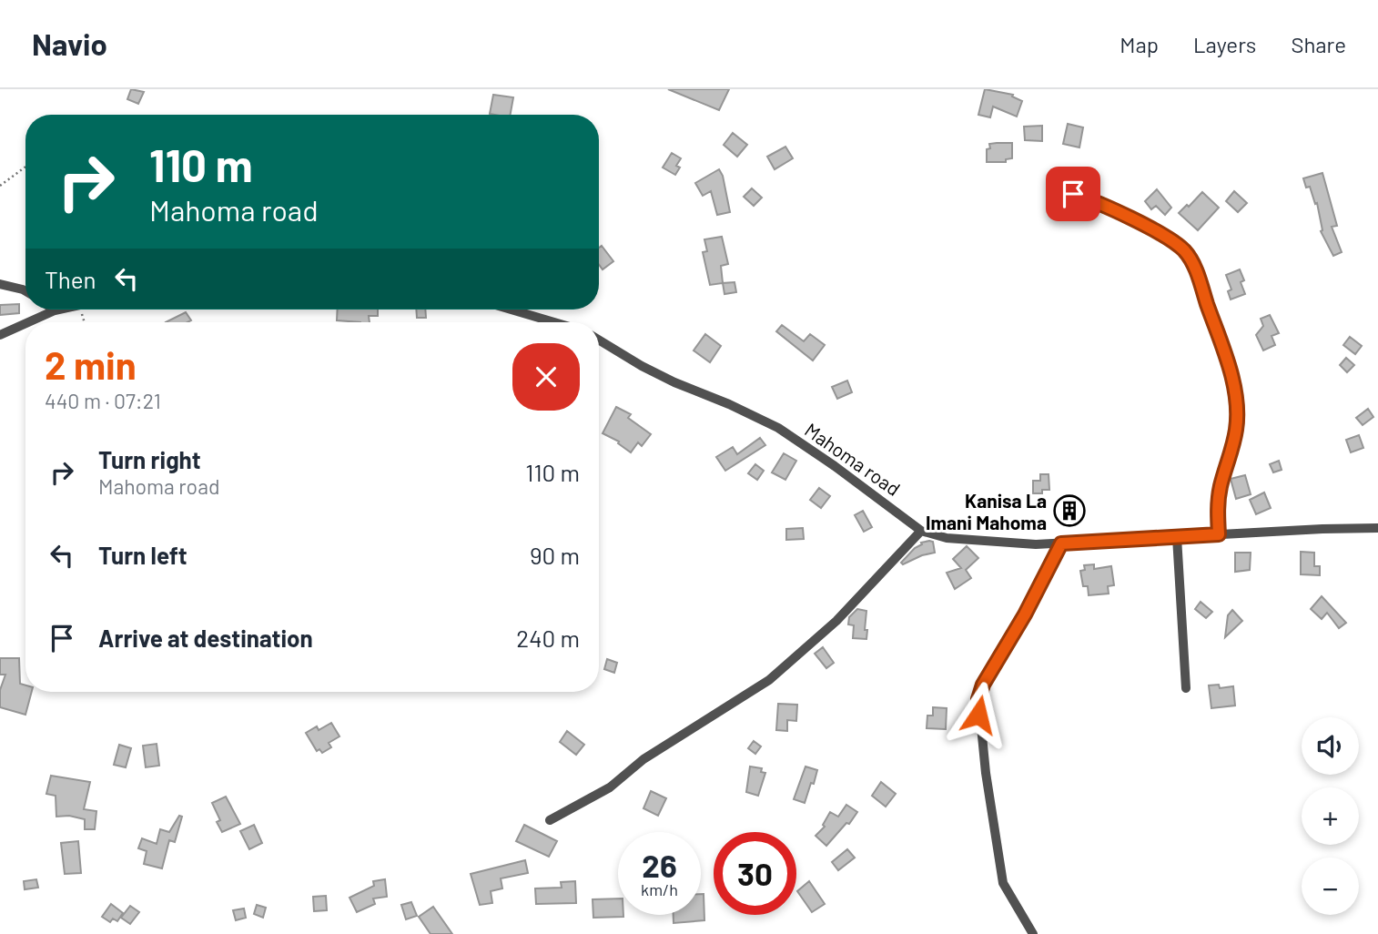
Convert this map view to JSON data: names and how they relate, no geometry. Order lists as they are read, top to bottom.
{
  "streets": {
    "street": ["Mahoma road"]
  },
  "places": {
    "building": ["Kanisa La Imani Mahoma"]
  },
  "page": {
    "header": "Navio",
    "nav": ["Map", "Layers", "Share"],
    "turn": ["110 m", "Mahoma road"],
    "then": "Then",
    "heading": ["2 min", "440 m · 07:21"],
    "list": [
      {
        "name": "Turn right",
        "note": "Mahoma road",
        "value": "110 m"
      },
      {
        "name": "Turn left",
        "value": "90 m"
      },
      {
        "name": "Arrive at destination",
        "value": "240 m"
      }
    ],
    "map_buttons": ["+", "−"],
    "speed": "26 km/h",
    "limit": "30"
  }
}
